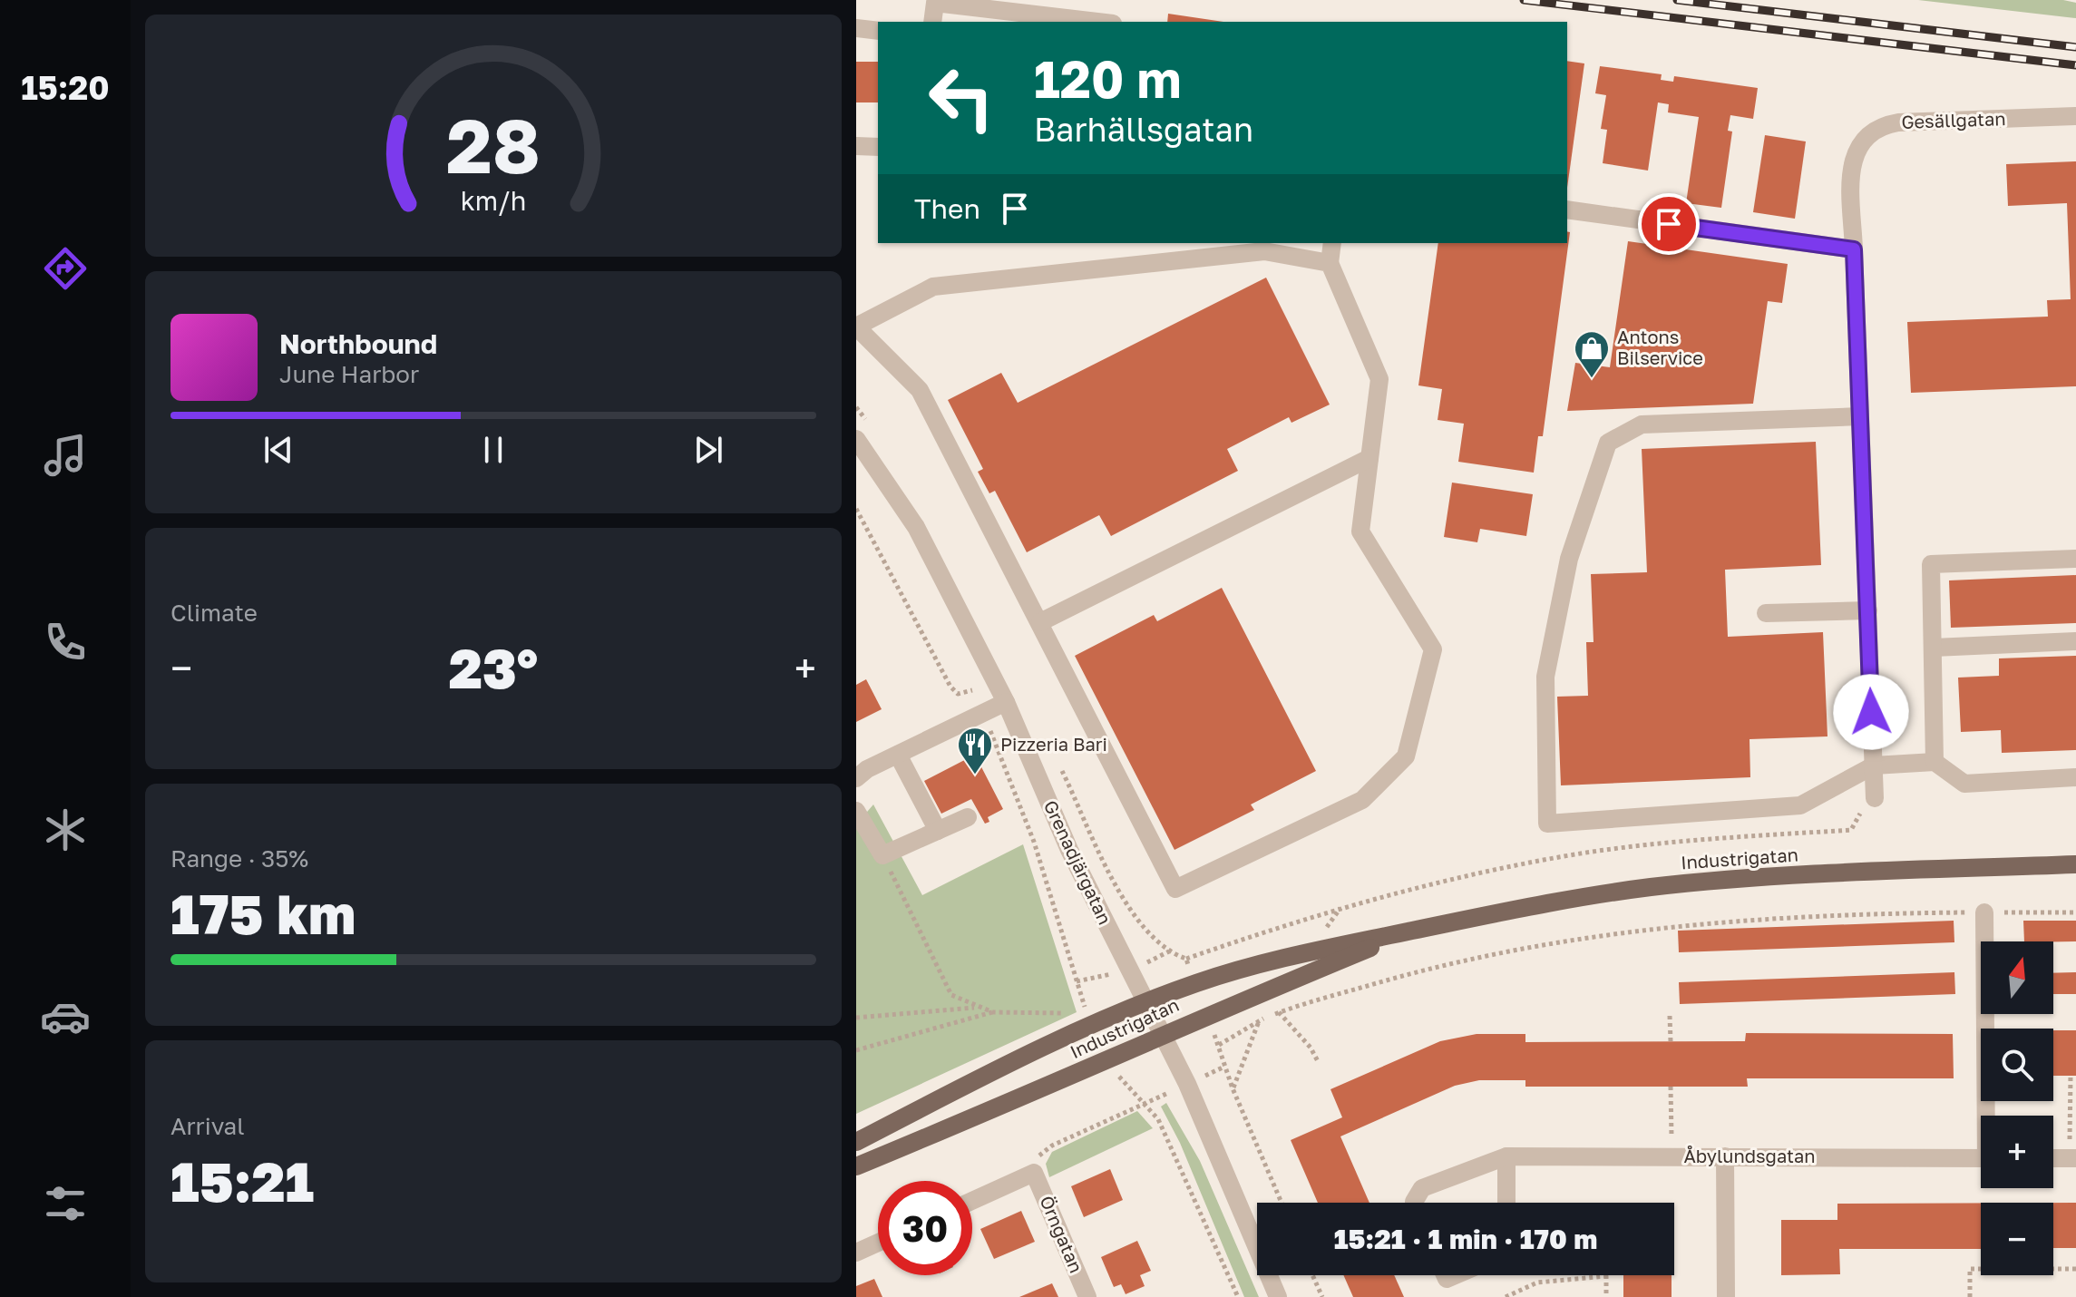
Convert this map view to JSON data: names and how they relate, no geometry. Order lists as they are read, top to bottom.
{
  "streets": {
    "main road": ["Industrigatan"],
    "street": [
      "Gesällgatan",
      "Grenadjärgatan",
      "Åbylundsgatan",
      "Örngatan"
    ]
  },
  "crossings": [
    ["Industrigatan", "Grenadjärgatan"]
  ],
  "places": {
    "shop": ["Antons Bilservice"],
    "restaurant": ["Pizzeria Bari"]
  },
  "north": "top",
  "page": {
    "tabs": "15:20",
    "turn": ["120 m", "Barhällsgatan"],
    "then": "Then",
    "song": ["Northbound", "June Harbor"],
    "tile": [
      "Climate",
      ["Range · 35%", "175 km"],
      ["Arrival", "15:21"]
    ],
    "heat": ["−", "23°", "+"],
    "map_buttons": ["+", "−"],
    "limit": "30",
    "trip": "15:21 · 1 min · 170 m",
    "gauge": ["28", "km/h"]
  }
}
